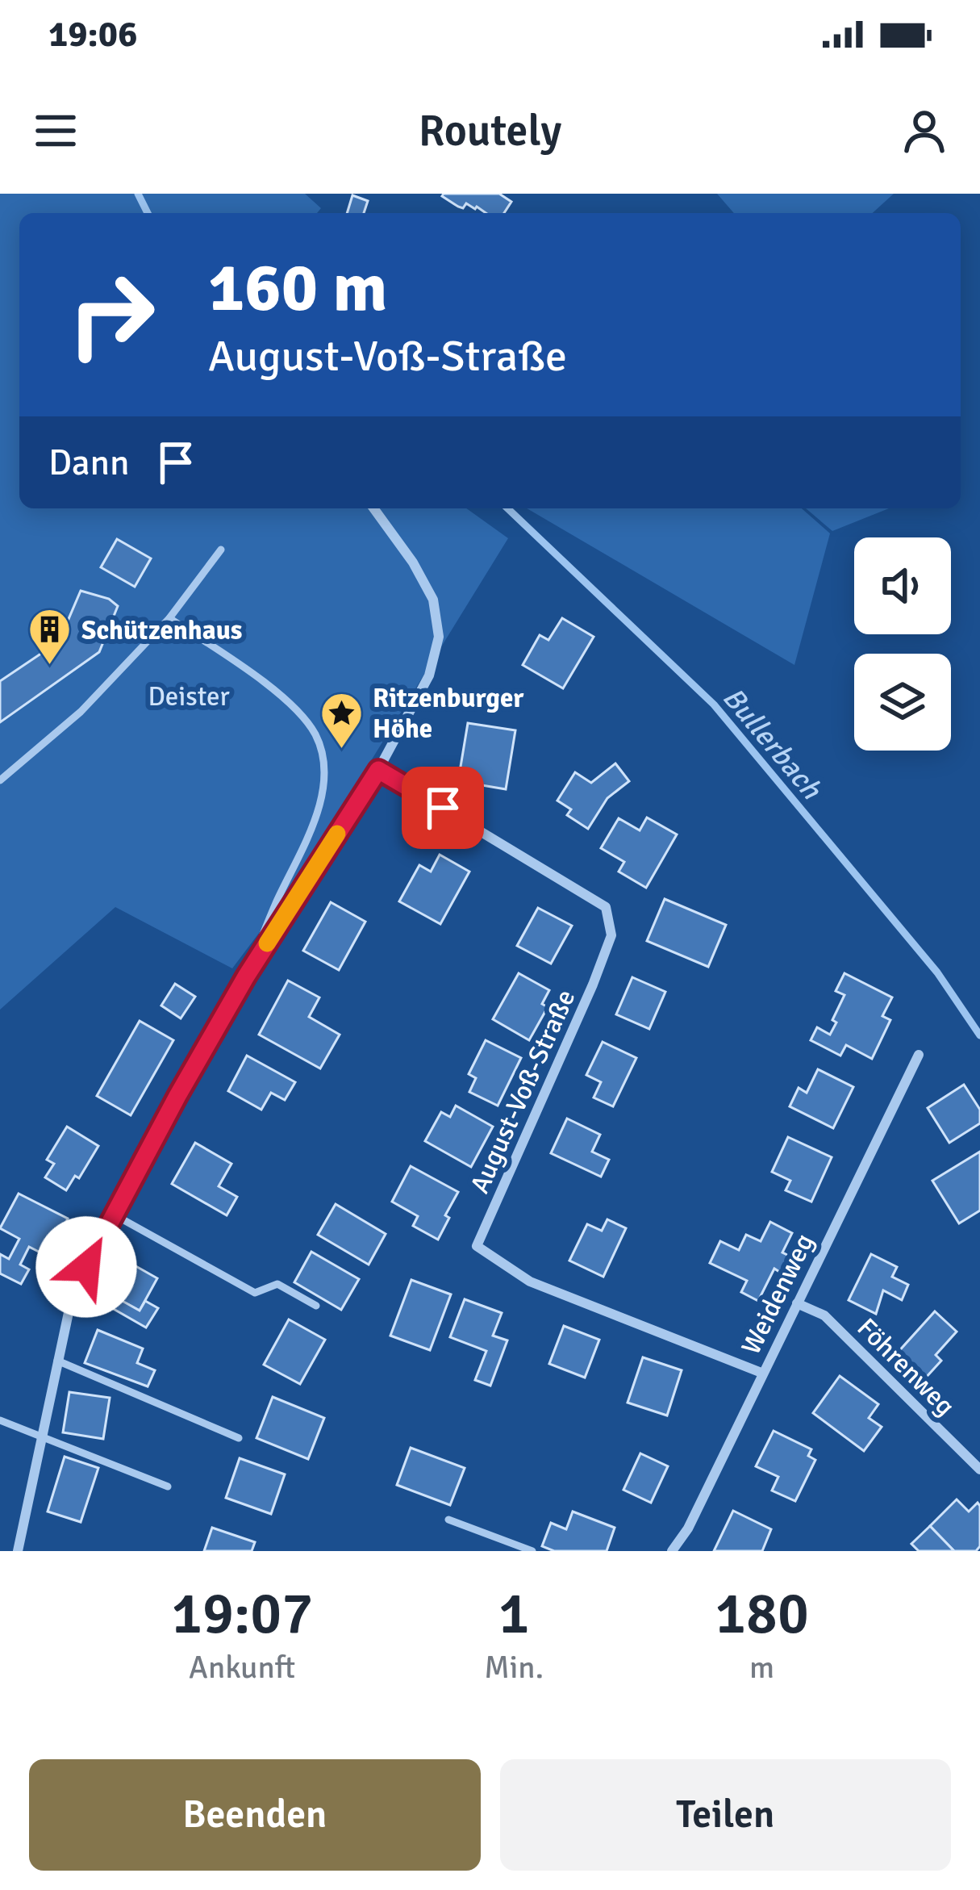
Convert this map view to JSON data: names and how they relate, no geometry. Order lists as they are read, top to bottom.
{
  "streets": {
    "street": ["August-Voß-Straße", "Weidenweg", "Föhrenweg"]
  },
  "crossings": [
    ["August-Voß-Straße", "Weidenweg"],
    ["Weidenweg", "Föhrenweg"]
  ],
  "water": ["Bullerbach"],
  "parks": ["Deister"],
  "places": {
    "building": ["Schützenhaus"],
    "place": ["Ritzenburger Höhe"]
  },
  "page": {
    "status": "19:06",
    "header": "Routely",
    "turn": ["160 m", "August-Voß-Straße"],
    "then": "Dann",
    "eta": [
      "19:07",
      "Ankunft",
      "1",
      "Min.",
      "180",
      "m"
    ],
    "buttons": ["Beenden", "Teilen"]
  }
}
